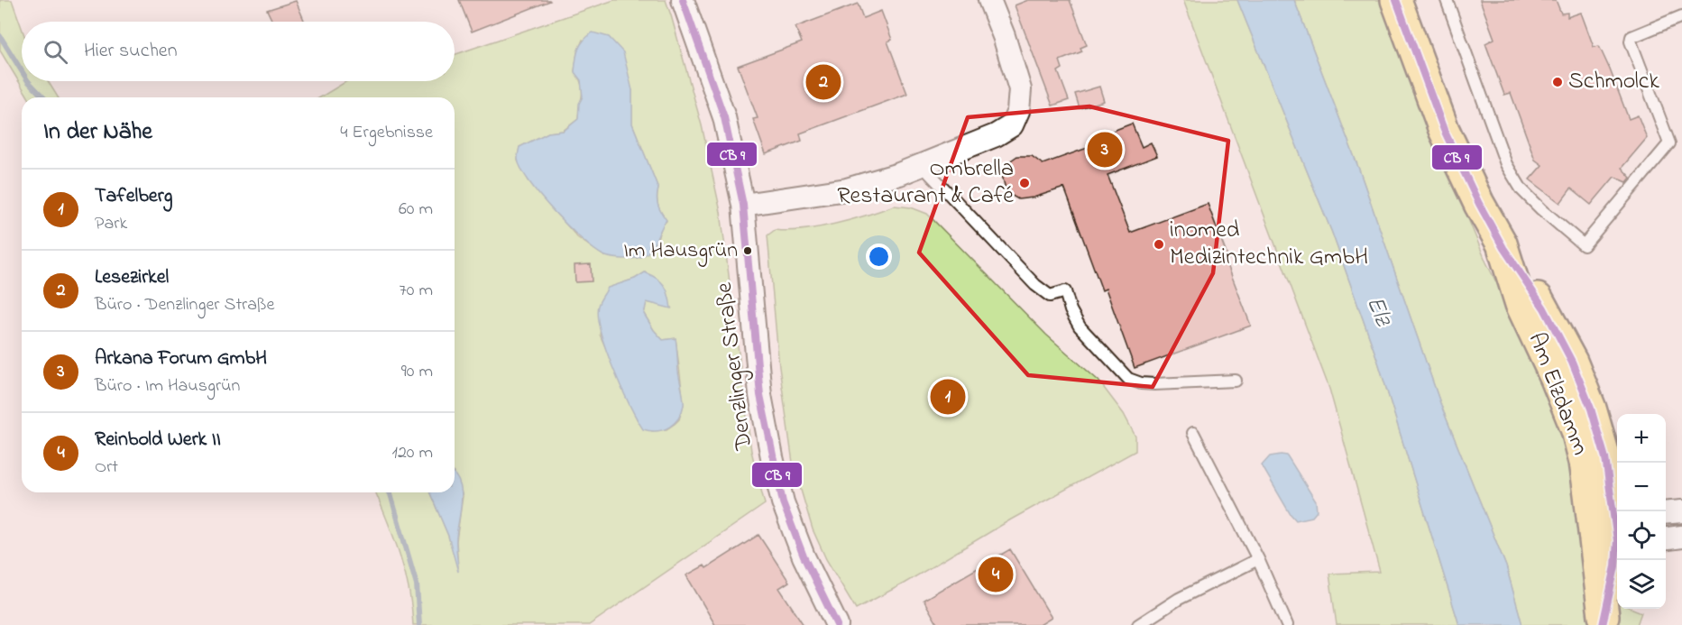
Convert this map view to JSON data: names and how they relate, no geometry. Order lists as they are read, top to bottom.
{
  "streets": {
    "main road": ["Am Elzdamm"],
    "street": ["Denzlinger Straße"]
  },
  "water": ["Elz"],
  "places": [
    "Schmolck",
    "Ombrella Restaurant & Café",
    "inomed Medizintechnik GmbH",
    "Im Hausgrün"
  ],
  "page": {
    "search": "Hier suchen",
    "pins": [
      "2",
      "3",
      "1",
      "4"
    ],
    "heading": ["In der Nähe", "4 Ergebnisse"],
    "list": [
      {
        "mark": "1",
        "name": "Tafelberg",
        "note": "Park",
        "value": "60 m"
      },
      {
        "mark": "2",
        "name": "Lesezirkel",
        "note": "Büro · Denzlinger Straße",
        "value": "70 m"
      },
      {
        "mark": "3",
        "name": "Arkana Forum GmbH",
        "note": "Büro · Im Hausgrün",
        "value": "90 m"
      },
      {
        "mark": "4",
        "name": "Reinbold Werk II",
        "note": "Ort",
        "value": "120 m"
      }
    ],
    "map_buttons": ["+", "−"]
  }
}
